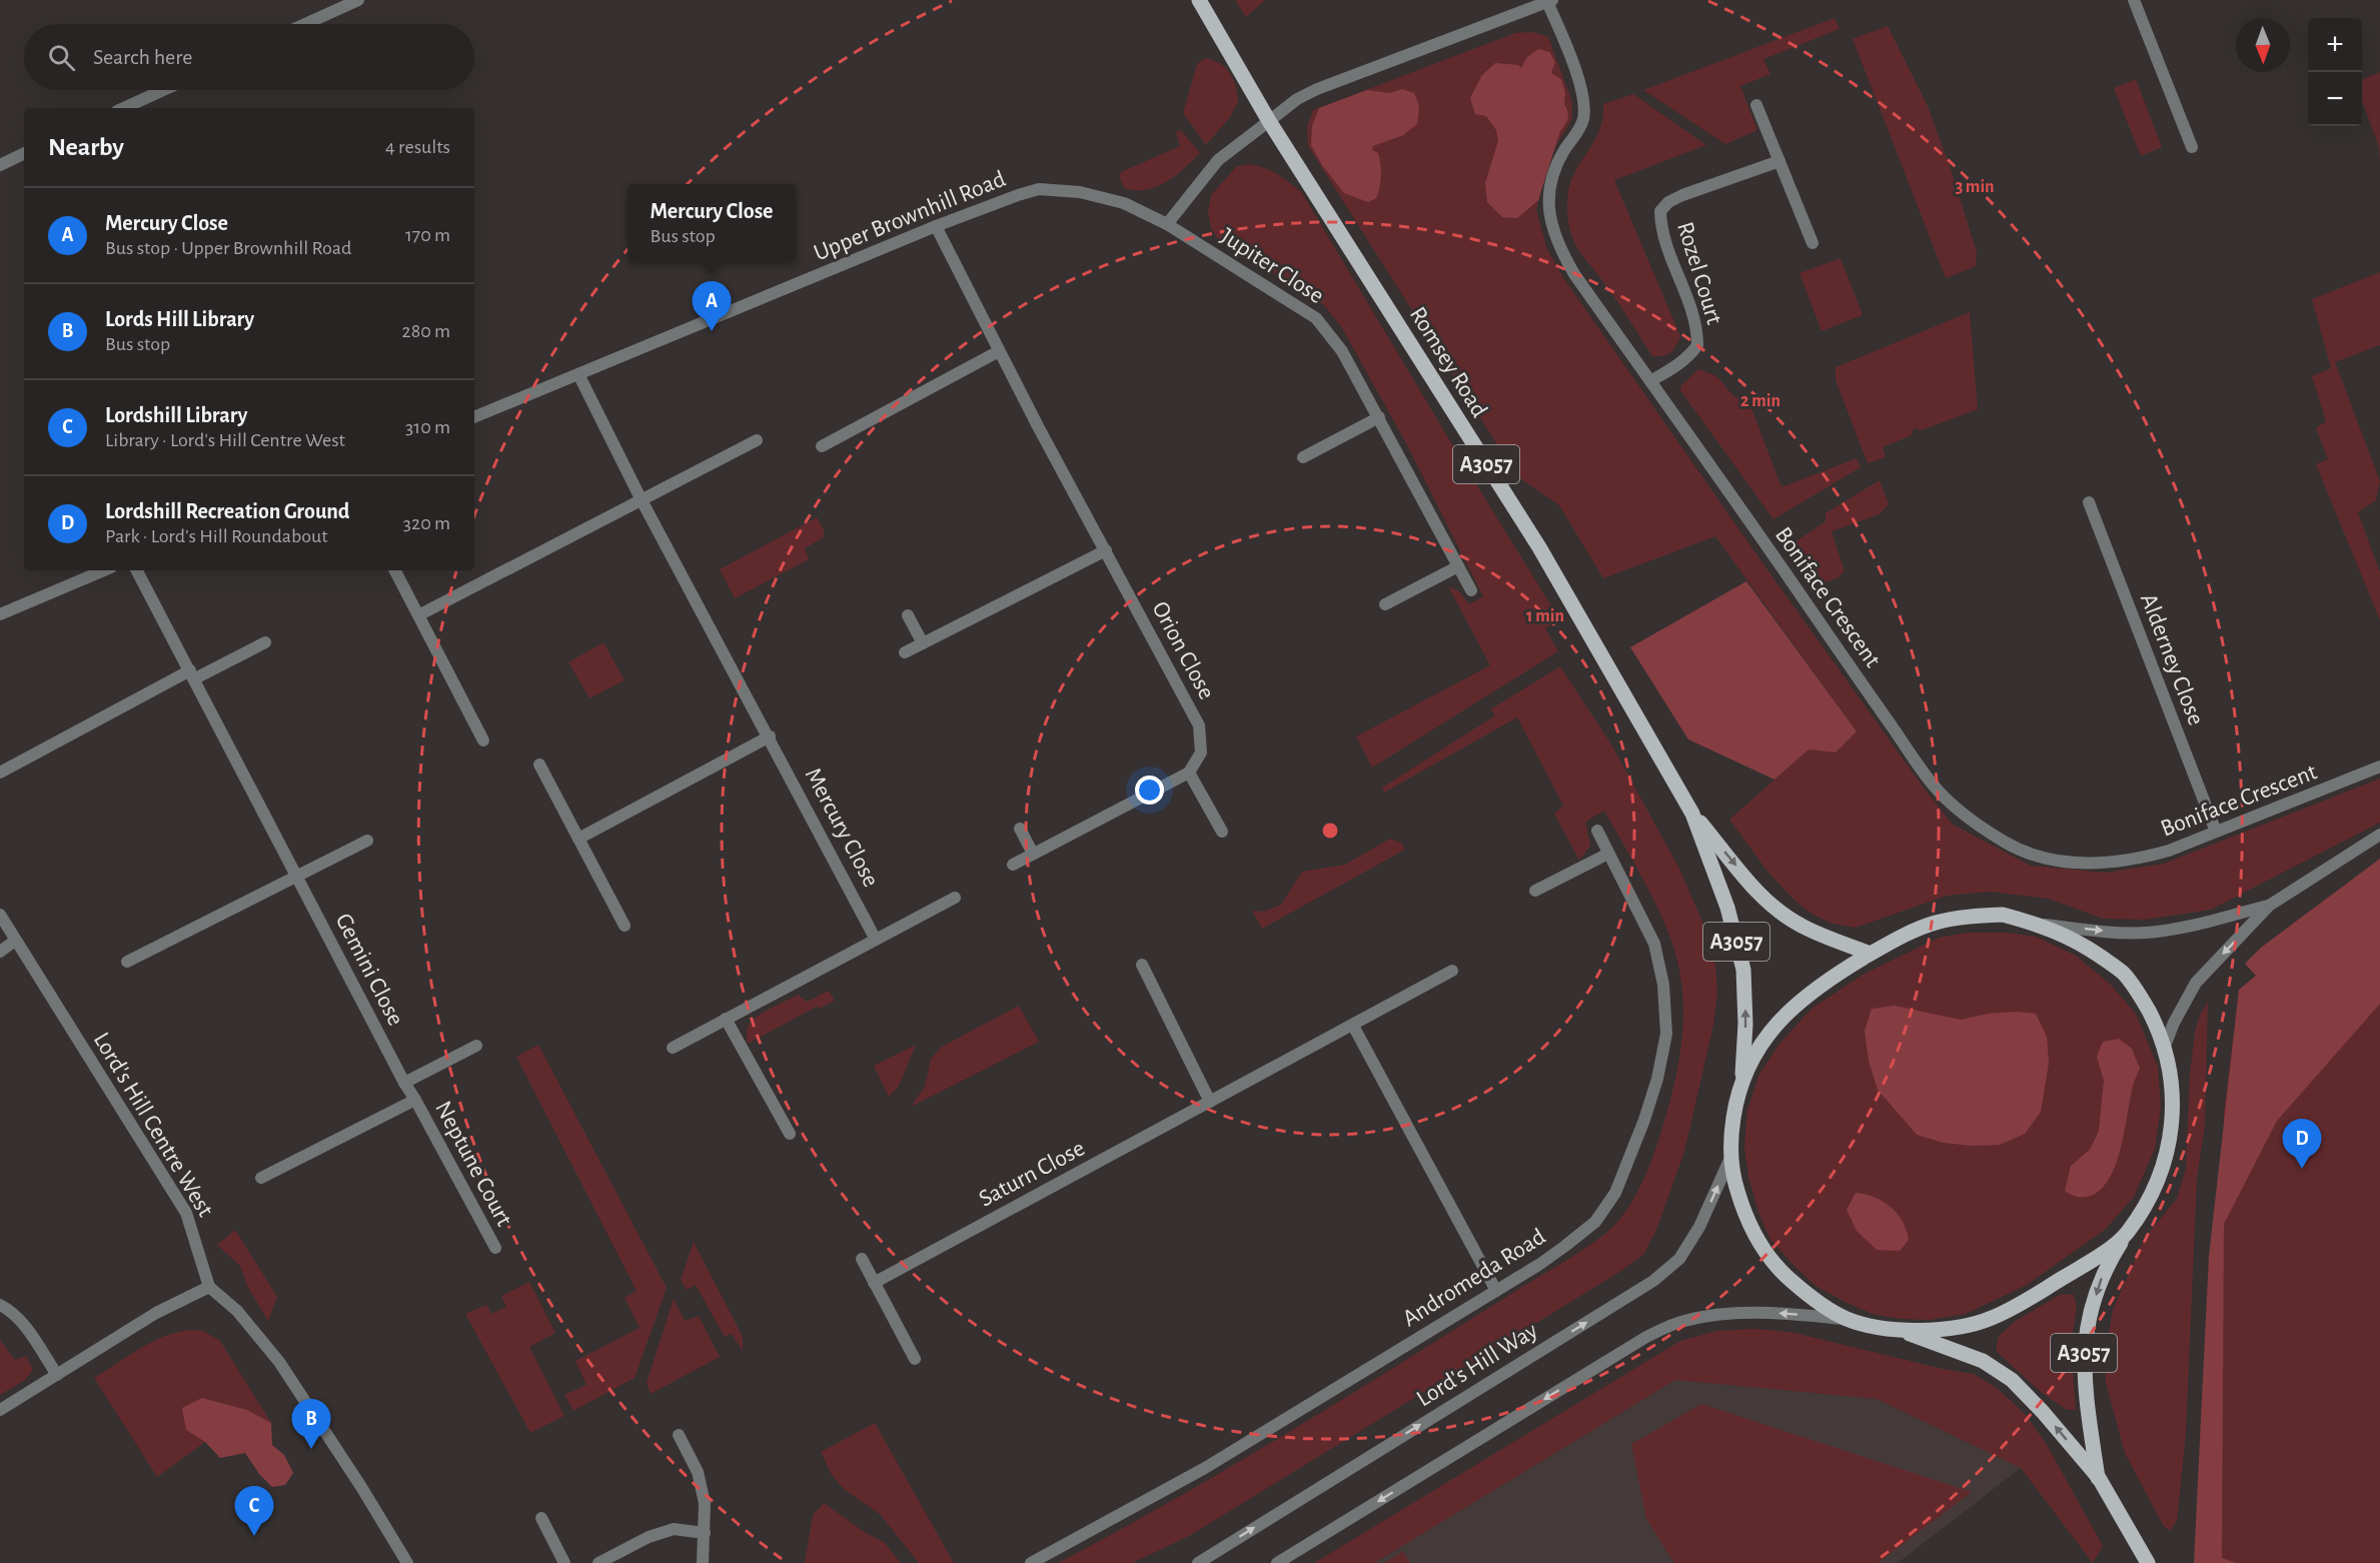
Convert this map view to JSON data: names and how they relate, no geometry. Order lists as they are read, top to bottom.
{
  "streets": {
    "main road": ["Romsey Road", "A3057"],
    "street": [
      "Upper Brownhill Road",
      "Jupiter Close",
      "Rozel Court",
      "Boniface Crescent",
      "Orion Close",
      "Alderney Close",
      "Mercury Close",
      "Gemini Close",
      "Lord's Hill Centre West",
      "Neptune Court",
      "Saturn Close",
      "Andromeda Road",
      "Lord's Hill Way"
    ]
  },
  "crossings": [
    ["Upper Brownhill Road", "Jupiter Close"],
    ["Upper Brownhill Road", "Orion Close"],
    ["Upper Brownhill Road", "Mercury Close"],
    ["Rozel Court", "Boniface Crescent"],
    ["Boniface Crescent", "Alderney Close"],
    ["Gemini Close", "Neptune Court"]
  ],
  "north": "bottom",
  "page": {
    "map_buttons": ["+", "−"],
    "search": "Search here",
    "heading": ["Nearby", "4 results"],
    "popup": ["Mercury Close", "Bus stop"],
    "list": [
      {
        "mark": "A",
        "name": "Mercury Close",
        "note": "Bus stop · Upper Brownhill Road",
        "value": "170 m"
      },
      {
        "mark": "B",
        "name": "Lords Hill Library",
        "note": "Bus stop",
        "value": "280 m"
      },
      {
        "mark": "C",
        "name": "Lordshill Library",
        "note": "Library · Lord's Hill Centre West",
        "value": "310 m"
      },
      {
        "mark": "D",
        "name": "Lordshill Recreation Ground",
        "note": "Park · Lord's Hill Roundabout",
        "value": "320 m"
      }
    ],
    "pins": [
      "A",
      "D",
      "B",
      "C"
    ]
  },
  "rings": ["3 min", "2 min", "1 min"]
}
